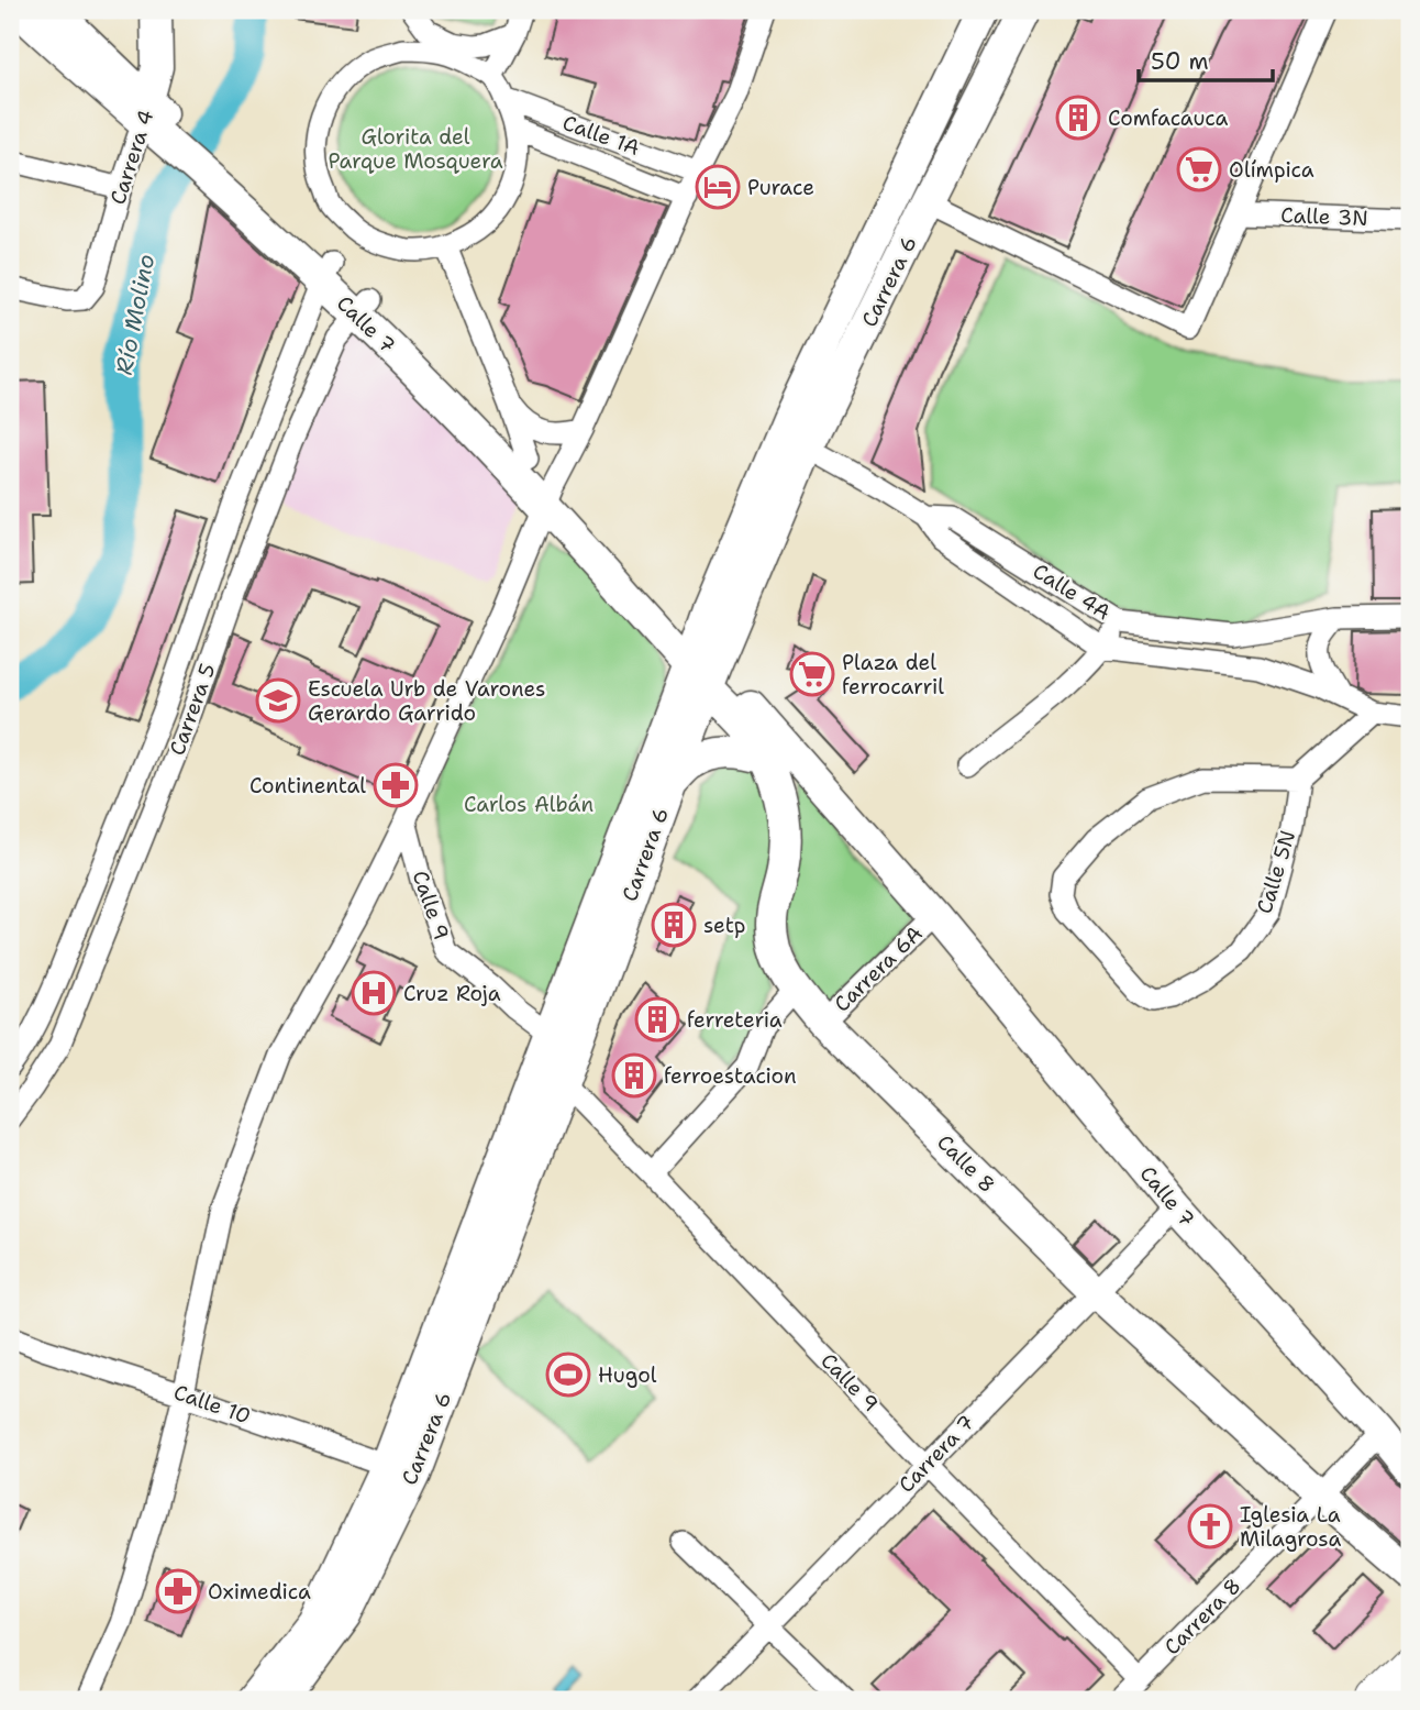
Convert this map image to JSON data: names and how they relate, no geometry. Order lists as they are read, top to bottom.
{
  "streets": {
    "main road": [
      "Carrera 4",
      "Carrera 6",
      "Calle 7",
      "Calle 8"
    ],
    "street": [
      "Calle 1A",
      "Calle 3N",
      "Calle 4A",
      "Carrera 5",
      "Calle 5N",
      "Calle 9",
      "Carrera 6A",
      "Calle 10",
      "Carrera 7",
      "Carrera 8"
    ]
  },
  "crossings": [
    ["Carrera 4", "Calle 7"],
    ["Carrera 6", "Calle 7"],
    ["Carrera 6", "Calle 4A"],
    ["Carrera 6", "Calle 9"],
    ["Carrera 6", "Calle 8"],
    ["Carrera 6", "Calle 10"],
    ["Calle 7", "Carrera 5"],
    ["Calle 7", "Carrera 6A"],
    ["Calle 7", "Calle 8"],
    ["Calle 7", "Carrera 7"],
    ["Calle 7", "Carrera 8"],
    ["Calle 9", "Carrera 7"],
    ["Calle 9", "Carrera 8"],
    ["Carrera 6A", "Calle 8"],
    ["Calle 8", "Carrera 7"],
    ["Calle 8", "Carrera 8"]
  ],
  "water": ["Río Molino"],
  "parks": ["Glorita del Parque Mosquera", "Carlos Albán"],
  "places": {
    "building": [
      "Comfacauca",
      "setp",
      "ferreteria",
      "ferroestacion"
    ],
    "supermarket": ["Olímpica", "Plaza del ferrocarril"],
    "hotel": ["Purace"],
    "school or university": ["Escuela Urb de Varones Gerardo Garrido"],
    "pharmacy": ["Continental", "Oximedica"],
    "hospital": ["Cruz Roja"],
    "sports": ["Hugol"],
    "church": ["Iglesia La Milagrosa"]
  },
  "scale_bar": "50 m"
}
